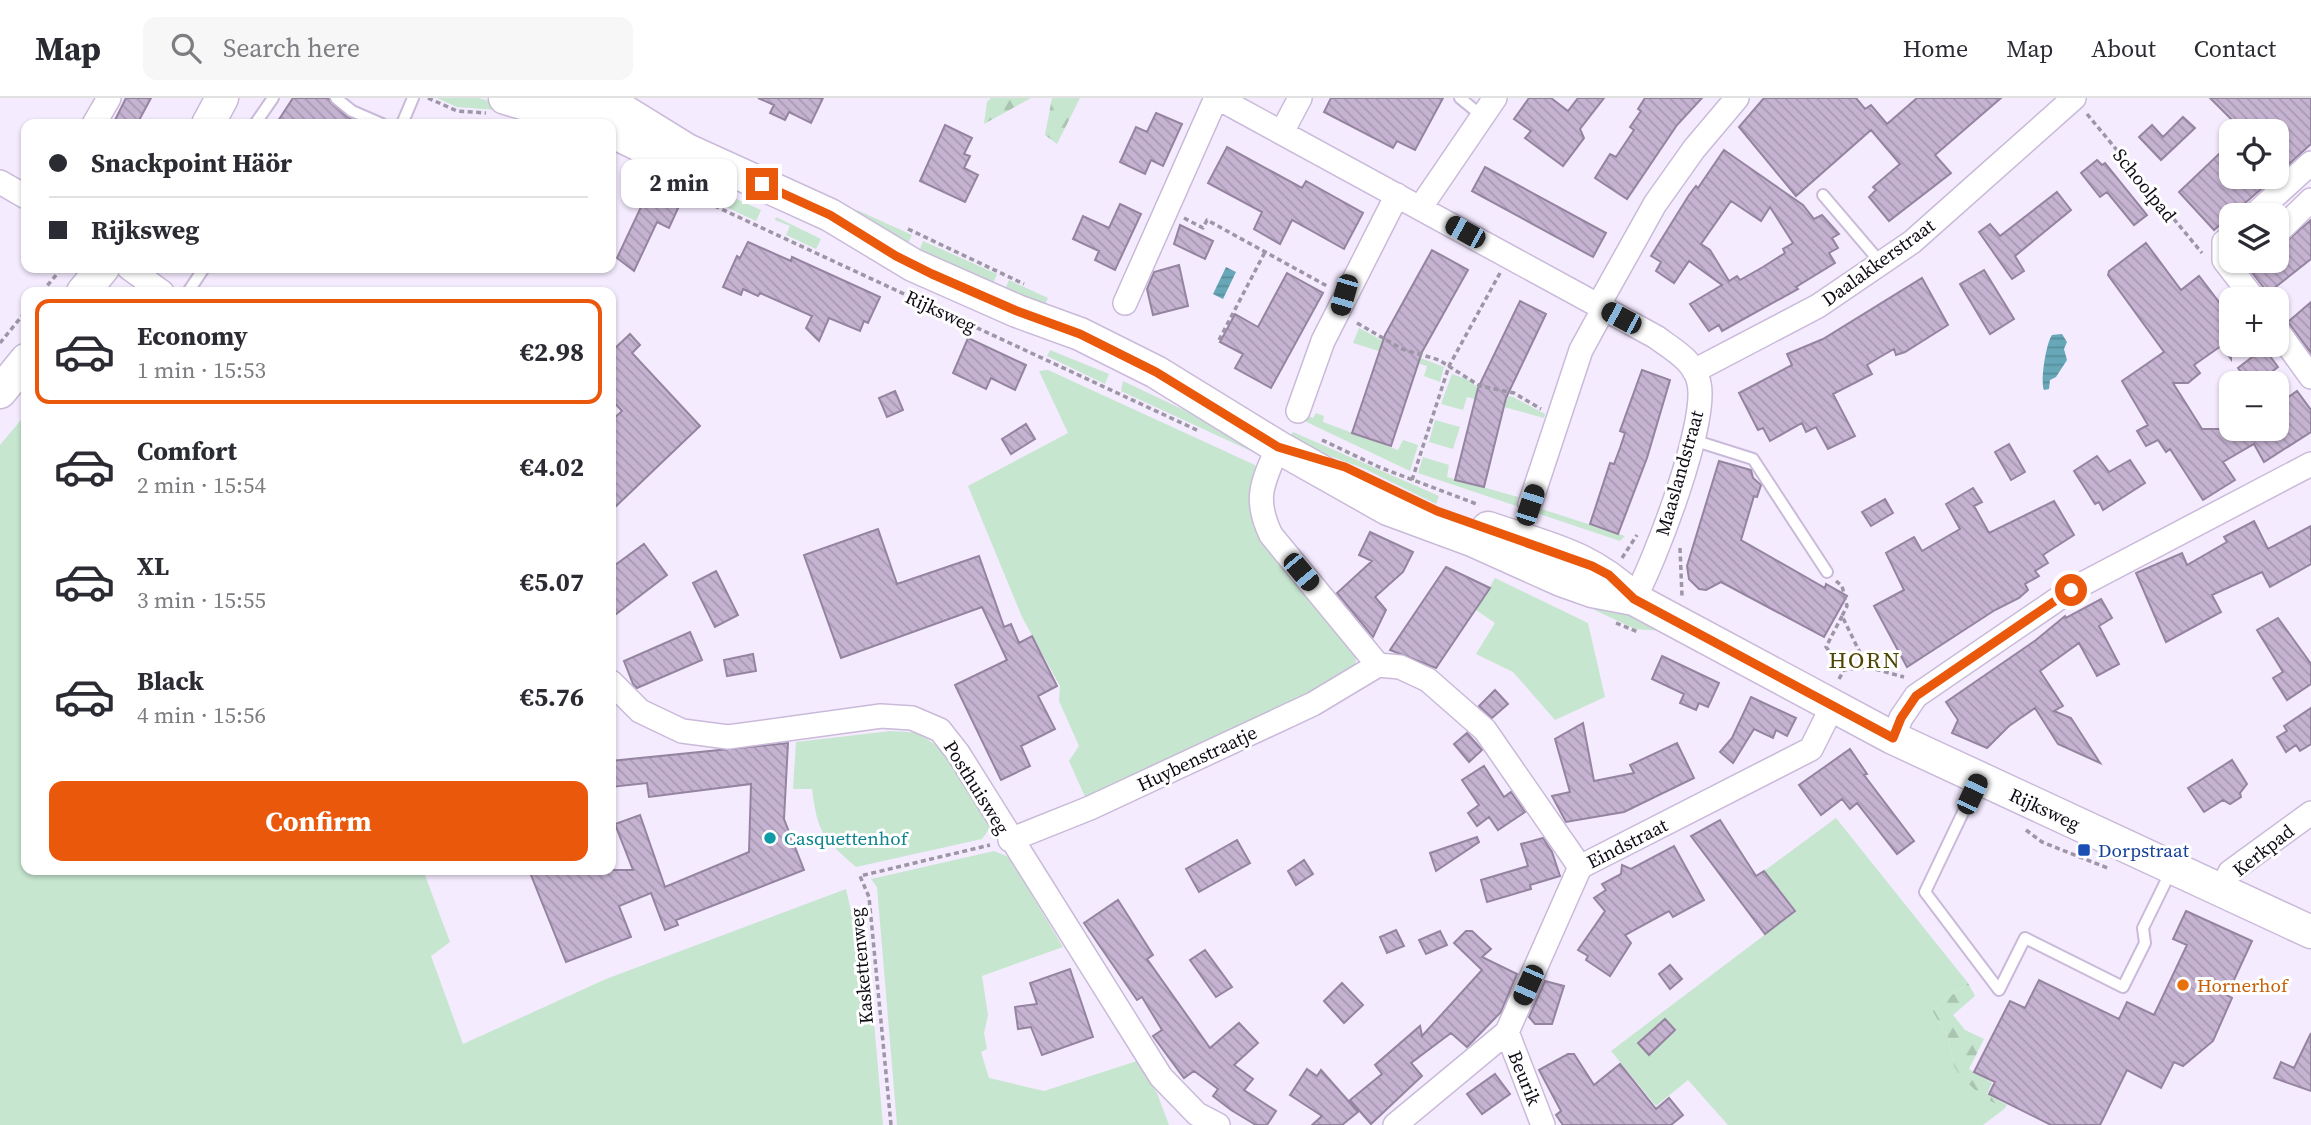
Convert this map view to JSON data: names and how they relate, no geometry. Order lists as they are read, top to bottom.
{
  "streets": {
    "main road": ["Rijksweg"],
    "street": [
      "Daalakkerstraat",
      "Maaslandstraat",
      "Huybenstraatje",
      "Posthuisweg",
      "Eindstraat",
      "Kerkpad",
      "Beurik"
    ],
    "path": ["Schoolpad", "Kaskettenweg"]
  },
  "crossings": [
    ["Schoolpad", "Daalakkerstraat"],
    ["Daalakkerstraat", "Maaslandstraat"],
    ["Rijksweg", "Maaslandstraat"],
    ["Rijksweg", "Eindstraat"],
    ["Rijksweg", "Kerkpad"],
    ["Huybenstraatje", "Posthuisweg"],
    ["Huybenstraatje", "Kaskettenweg"],
    ["Posthuisweg", "Kaskettenweg"],
    ["Eindstraat", "Beurik"]
  ],
  "districts": ["HORN"],
  "places": {
    "other": ["Casquettenhof", "Hornerhof"],
    "transit": ["Dorpstraat"]
  },
  "page": {
    "header": "Map",
    "search": "Search here",
    "nav": [
      "Home",
      "Map",
      "About",
      "Contact"
    ],
    "map_buttons": ["+", "−"],
    "banner": ["Snackpoint Häör", "Rijksweg"],
    "bubble": "2 min",
    "list": [
      {
        "name": "Economy",
        "note": "1 min · 15:53",
        "value": "€2.98"
      },
      {
        "name": "Comfort",
        "note": "2 min · 15:54",
        "value": "€4.02"
      },
      {
        "name": "XL",
        "note": "3 min · 15:55",
        "value": "€5.07"
      },
      {
        "name": "Black",
        "note": "4 min · 15:56",
        "value": "€5.76"
      }
    ],
    "buttons": "Confirm"
  }
}
